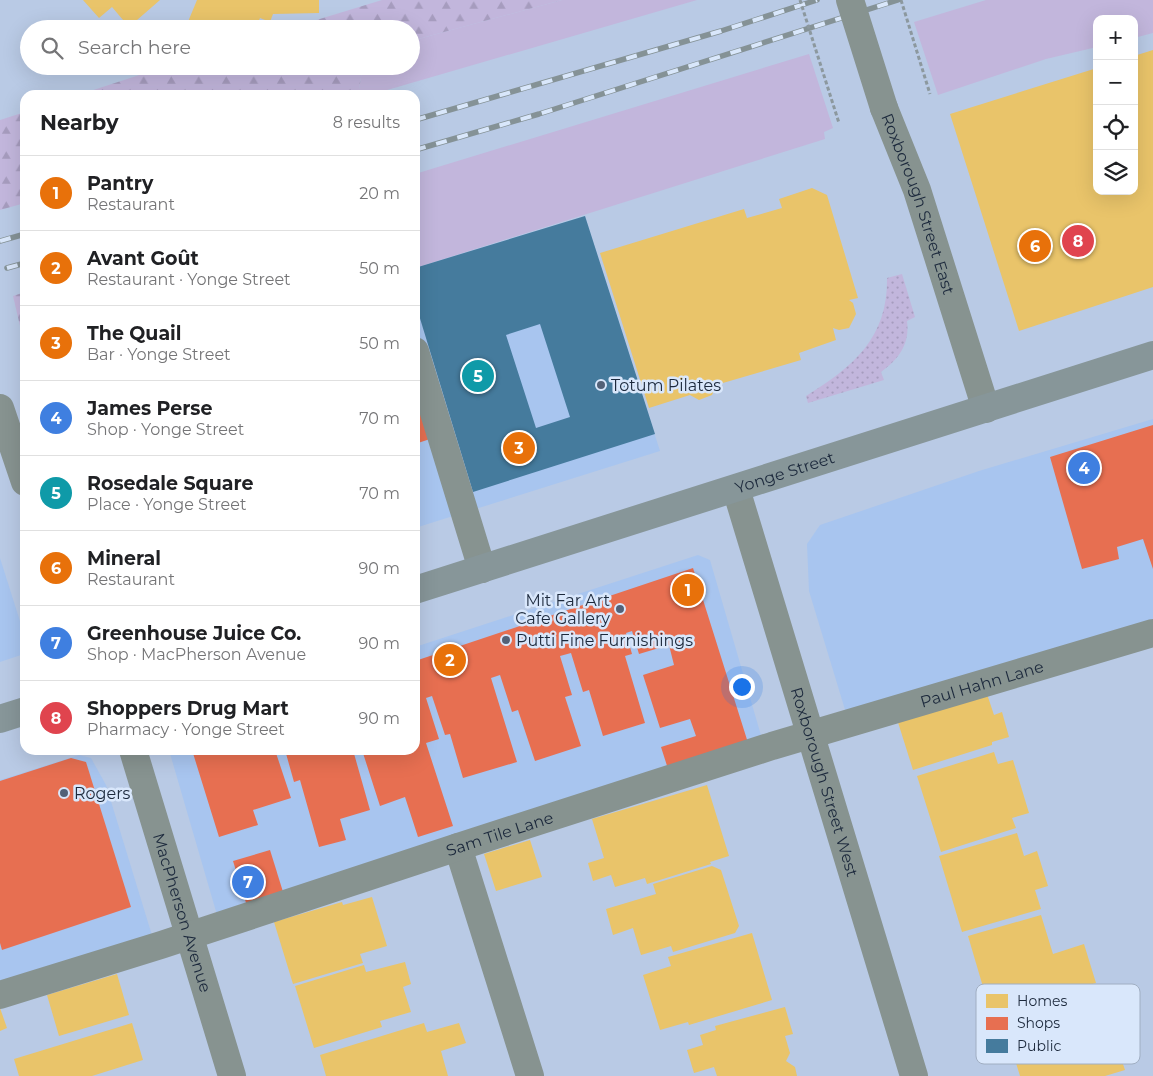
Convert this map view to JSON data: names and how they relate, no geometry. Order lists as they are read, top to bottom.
{
  "streets": {
    "main road": ["Yonge Street"],
    "street": [
      "Roxborough Street East",
      "Paul Hahn Lane",
      "Roxborough Street West",
      "Sam Tile Lane",
      "MacPherson Avenue"
    ]
  },
  "crossings": [
    ["Roxborough Street East", "Yonge Street"],
    ["Yonge Street", "Roxborough Street West"],
    ["Paul Hahn Lane", "Roxborough Street West"],
    ["Paul Hahn Lane", "Sam Tile Lane"],
    ["Roxborough Street West", "Sam Tile Lane"],
    ["Sam Tile Lane", "MacPherson Avenue"]
  ],
  "places": [
    "Totum Pilates",
    "Mit Far Art Cafe Gallery",
    "Putti Fine Furnishings",
    "Rogers"
  ],
  "legend": ["Homes", "Shops", "Public"],
  "page": {
    "map_buttons": ["+", "−"],
    "search": "Search here",
    "heading": ["Nearby", "8 results"],
    "list": [
      {
        "mark": "1",
        "name": "Pantry",
        "note": "Restaurant",
        "value": "20 m"
      },
      {
        "mark": "2",
        "name": "Avant Goût",
        "note": "Restaurant · Yonge Street",
        "value": "50 m"
      },
      {
        "mark": "3",
        "name": "The Quail",
        "note": "Bar · Yonge Street",
        "value": "50 m"
      },
      {
        "mark": "4",
        "name": "James Perse",
        "note": "Shop · Yonge Street",
        "value": "70 m"
      },
      {
        "mark": "5",
        "name": "Rosedale Square",
        "note": "Place · Yonge Street",
        "value": "70 m"
      },
      {
        "mark": "6",
        "name": "Mineral",
        "note": "Restaurant",
        "value": "90 m"
      },
      {
        "mark": "7",
        "name": "Greenhouse Juice Co.",
        "note": "Shop · MacPherson Avenue",
        "value": "90 m"
      },
      {
        "mark": "8",
        "name": "Shoppers Drug Mart",
        "note": "Pharmacy · Yonge Street",
        "value": "90 m"
      }
    ],
    "pins": [
      "8",
      "6",
      "5",
      "3",
      "4",
      "1",
      "2",
      "7"
    ]
  }
}
